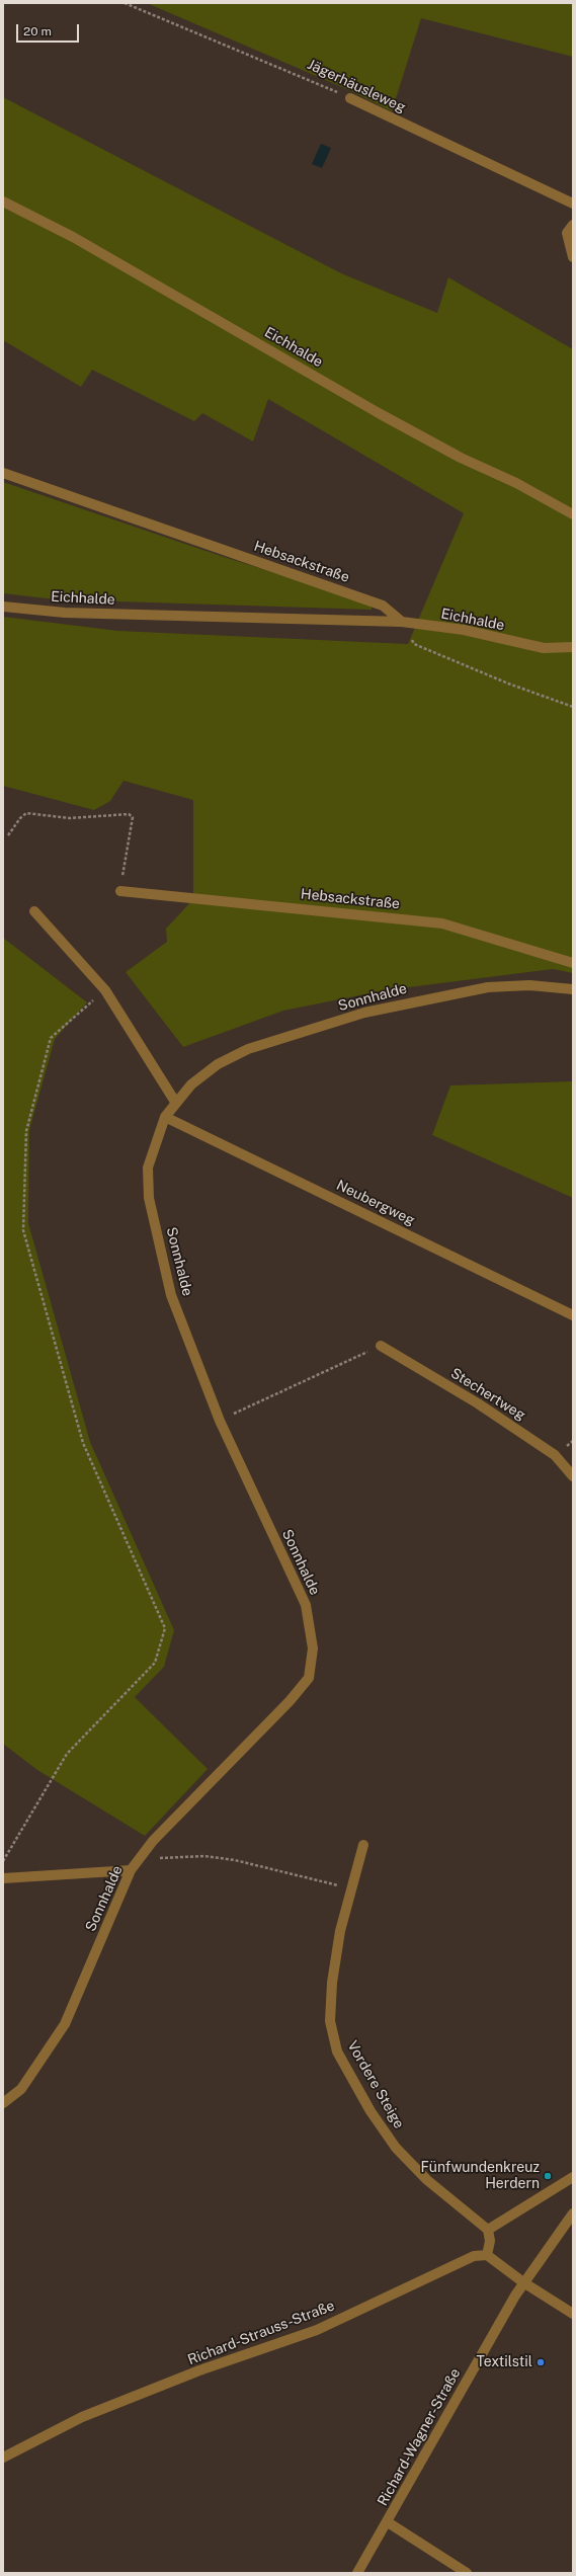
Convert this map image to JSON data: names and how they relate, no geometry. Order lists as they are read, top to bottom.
{
  "streets": {
    "street": [
      "Jägerhäusleweg",
      "Eichhalde",
      "Hebsackstraße",
      "Sonnhalde",
      "Neubergweg",
      "Stechertweg",
      "Vordere Steige",
      "Richard-Strauss-Straße",
      "Richard-Wagner-Straße"
    ]
  },
  "crossings": [
    ["Eichhalde", "Hebsackstraße"],
    ["Sonnhalde", "Neubergweg"]
  ],
  "places": ["Fünfwundenkreuz Herdern", "Textilstil"],
  "scale_bar": "20 m"
}
